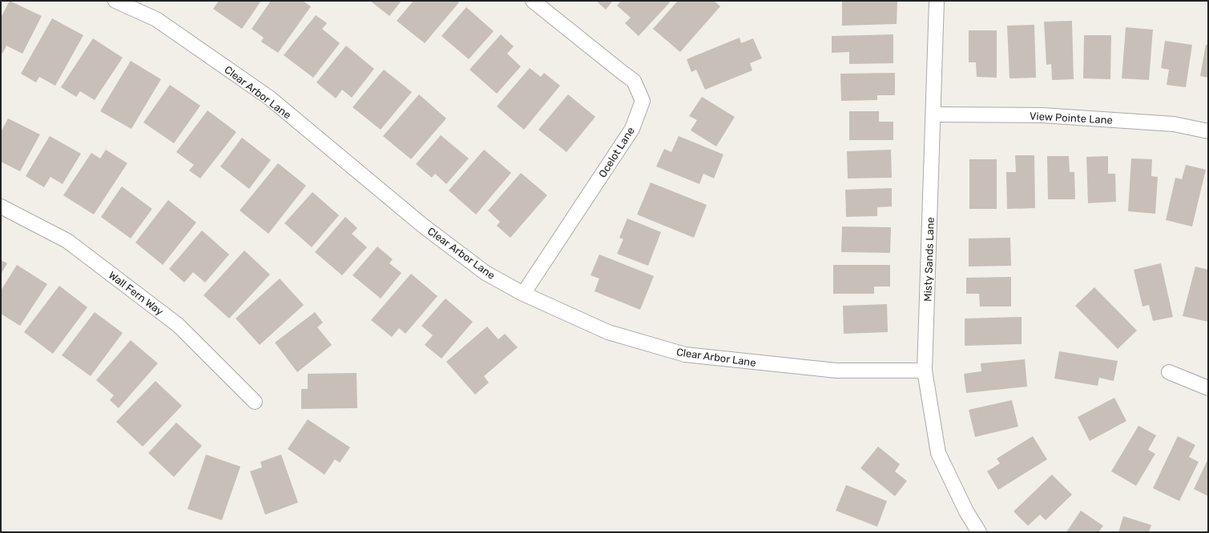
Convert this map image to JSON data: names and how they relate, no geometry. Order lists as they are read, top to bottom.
{
  "streets": {
    "street": [
      "Clear Arbor Lane",
      "View Pointe Lane",
      "Ocelot Lane",
      "Misty Sands Lane",
      "Wall Fern Way"
    ]
  },
  "crossings": [
    ["Clear Arbor Lane", "Ocelot Lane"],
    ["Clear Arbor Lane", "Misty Sands Lane"],
    ["View Pointe Lane", "Misty Sands Lane"]
  ]
}
